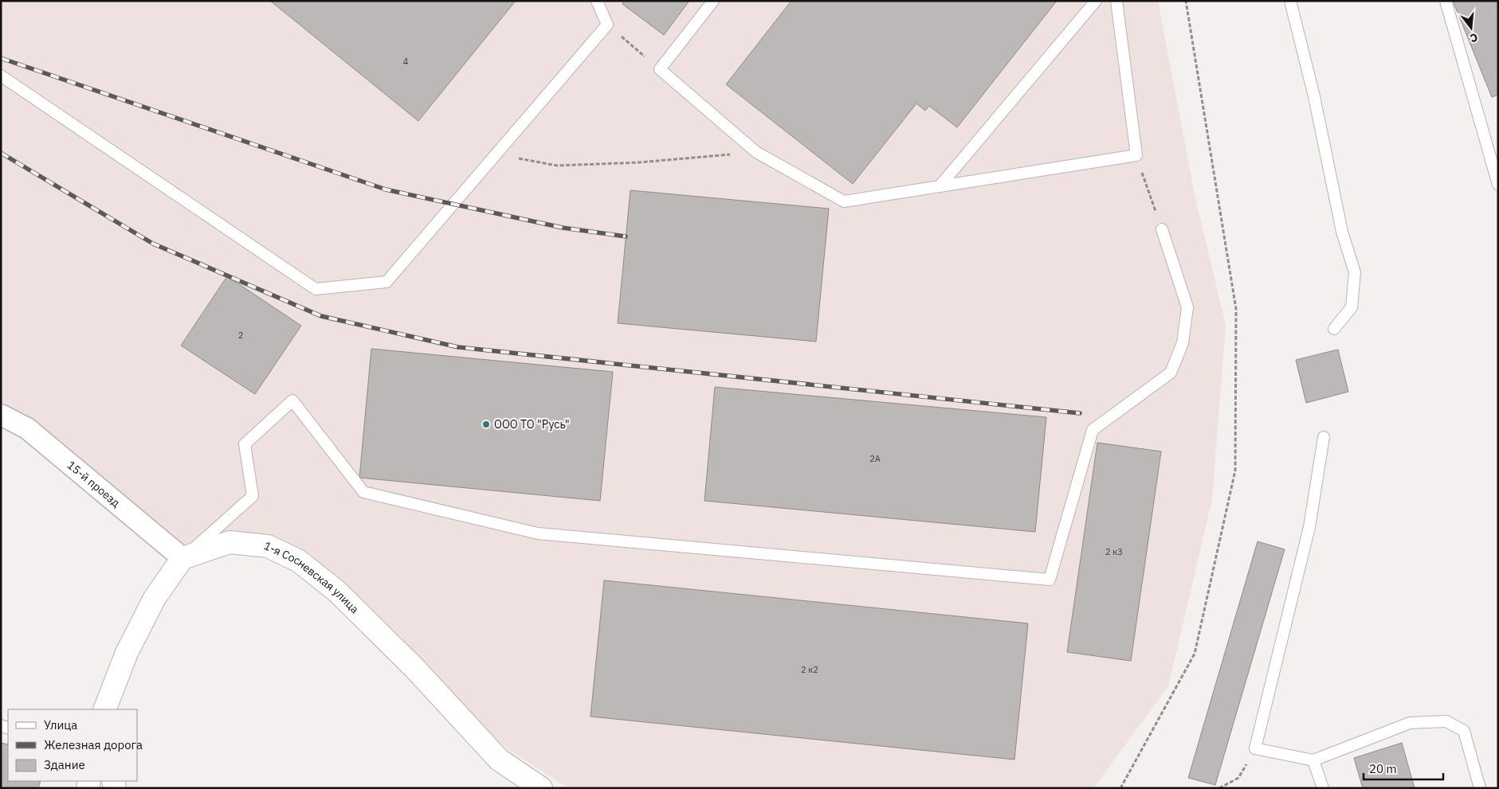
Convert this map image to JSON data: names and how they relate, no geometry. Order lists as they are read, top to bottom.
{
  "streets": {
    "main road": ["1-я Сосневская улица"],
    "street": ["15-й проезд"]
  },
  "crossings": [
    ["15-й проезд", "1-я Сосневская улица"]
  ],
  "places": ["ООО ТО \"Русь\""],
  "house_numbers": [
    "4",
    "2",
    "2А",
    "2 к3",
    "2 к2"
  ],
  "legend": ["Улица", "Железная дорога", "Здание"],
  "scale_bar": "20 m",
  "north": "bottom"
}
